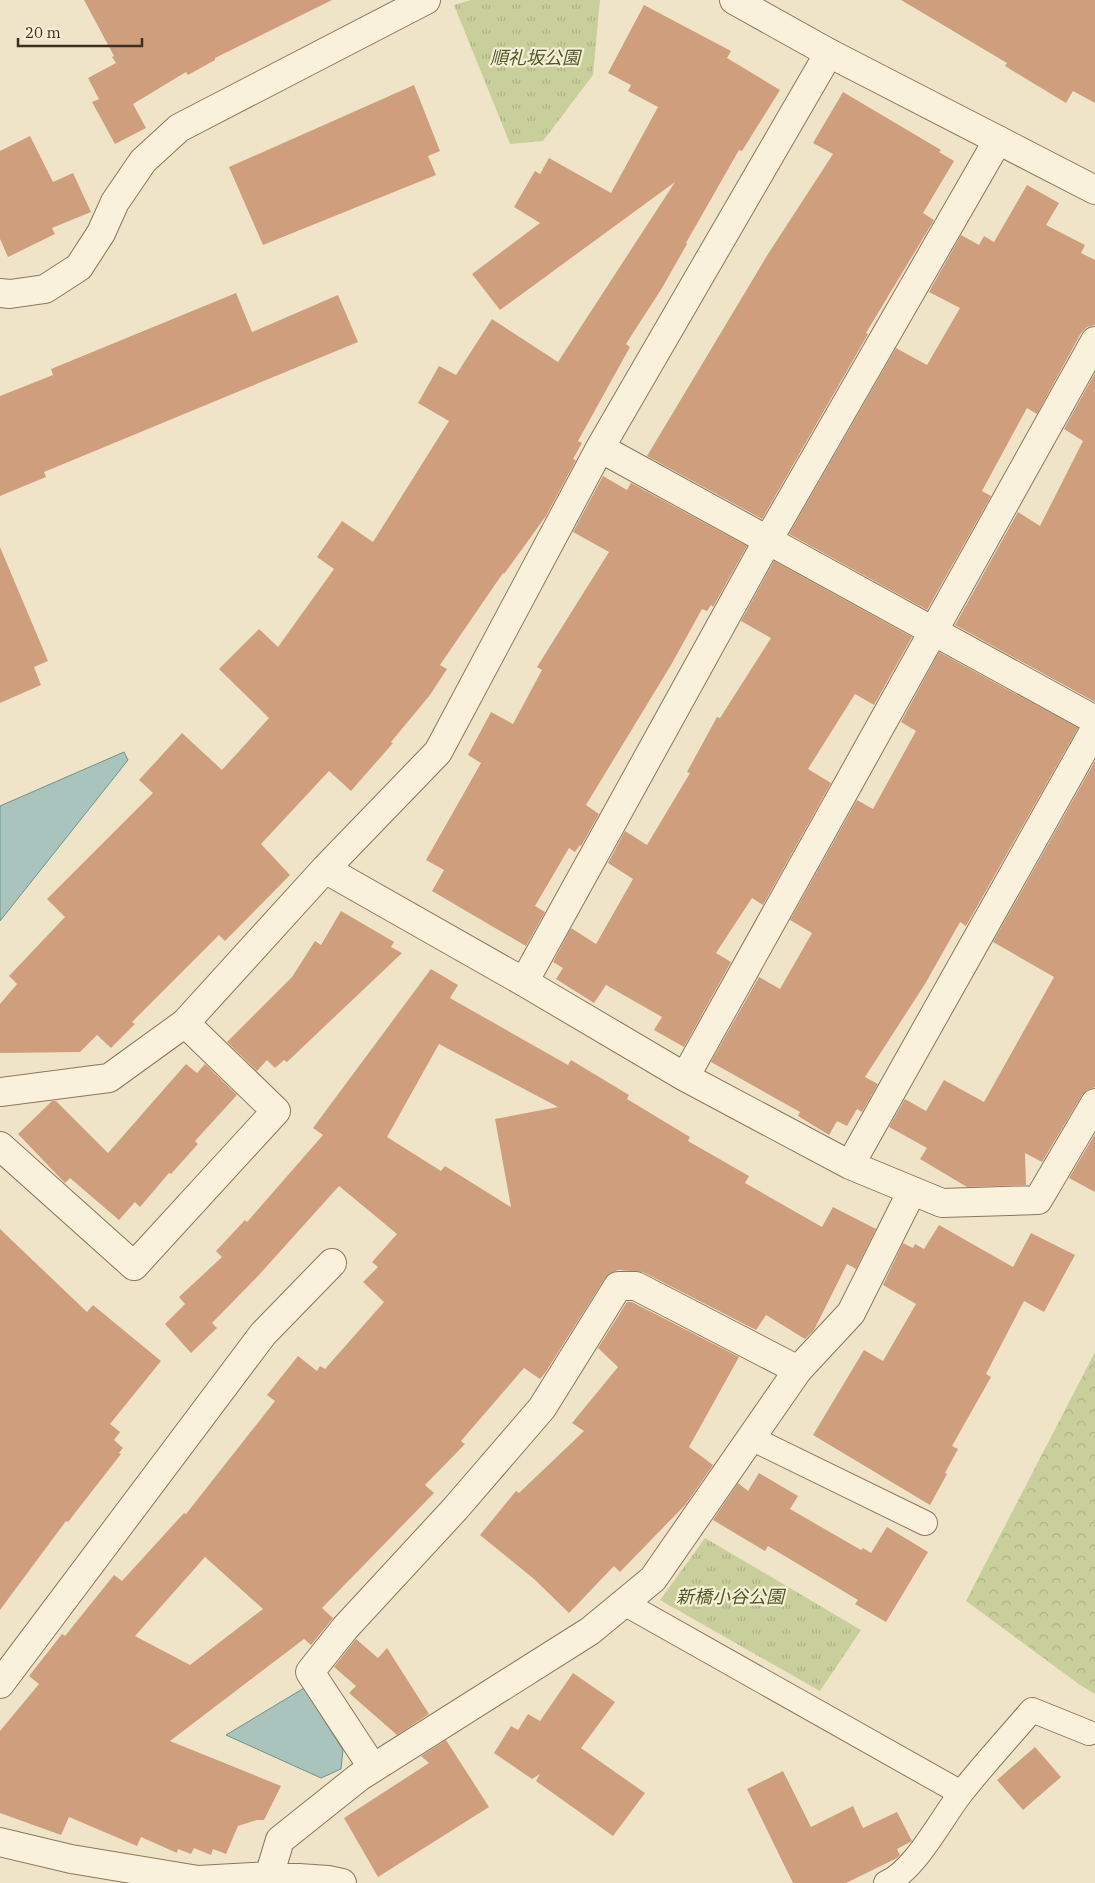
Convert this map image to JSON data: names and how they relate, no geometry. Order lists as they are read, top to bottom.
{
  "parks": ["順礼坂公園", "新橋小谷公園"],
  "scale_bar": "20 m"
}
